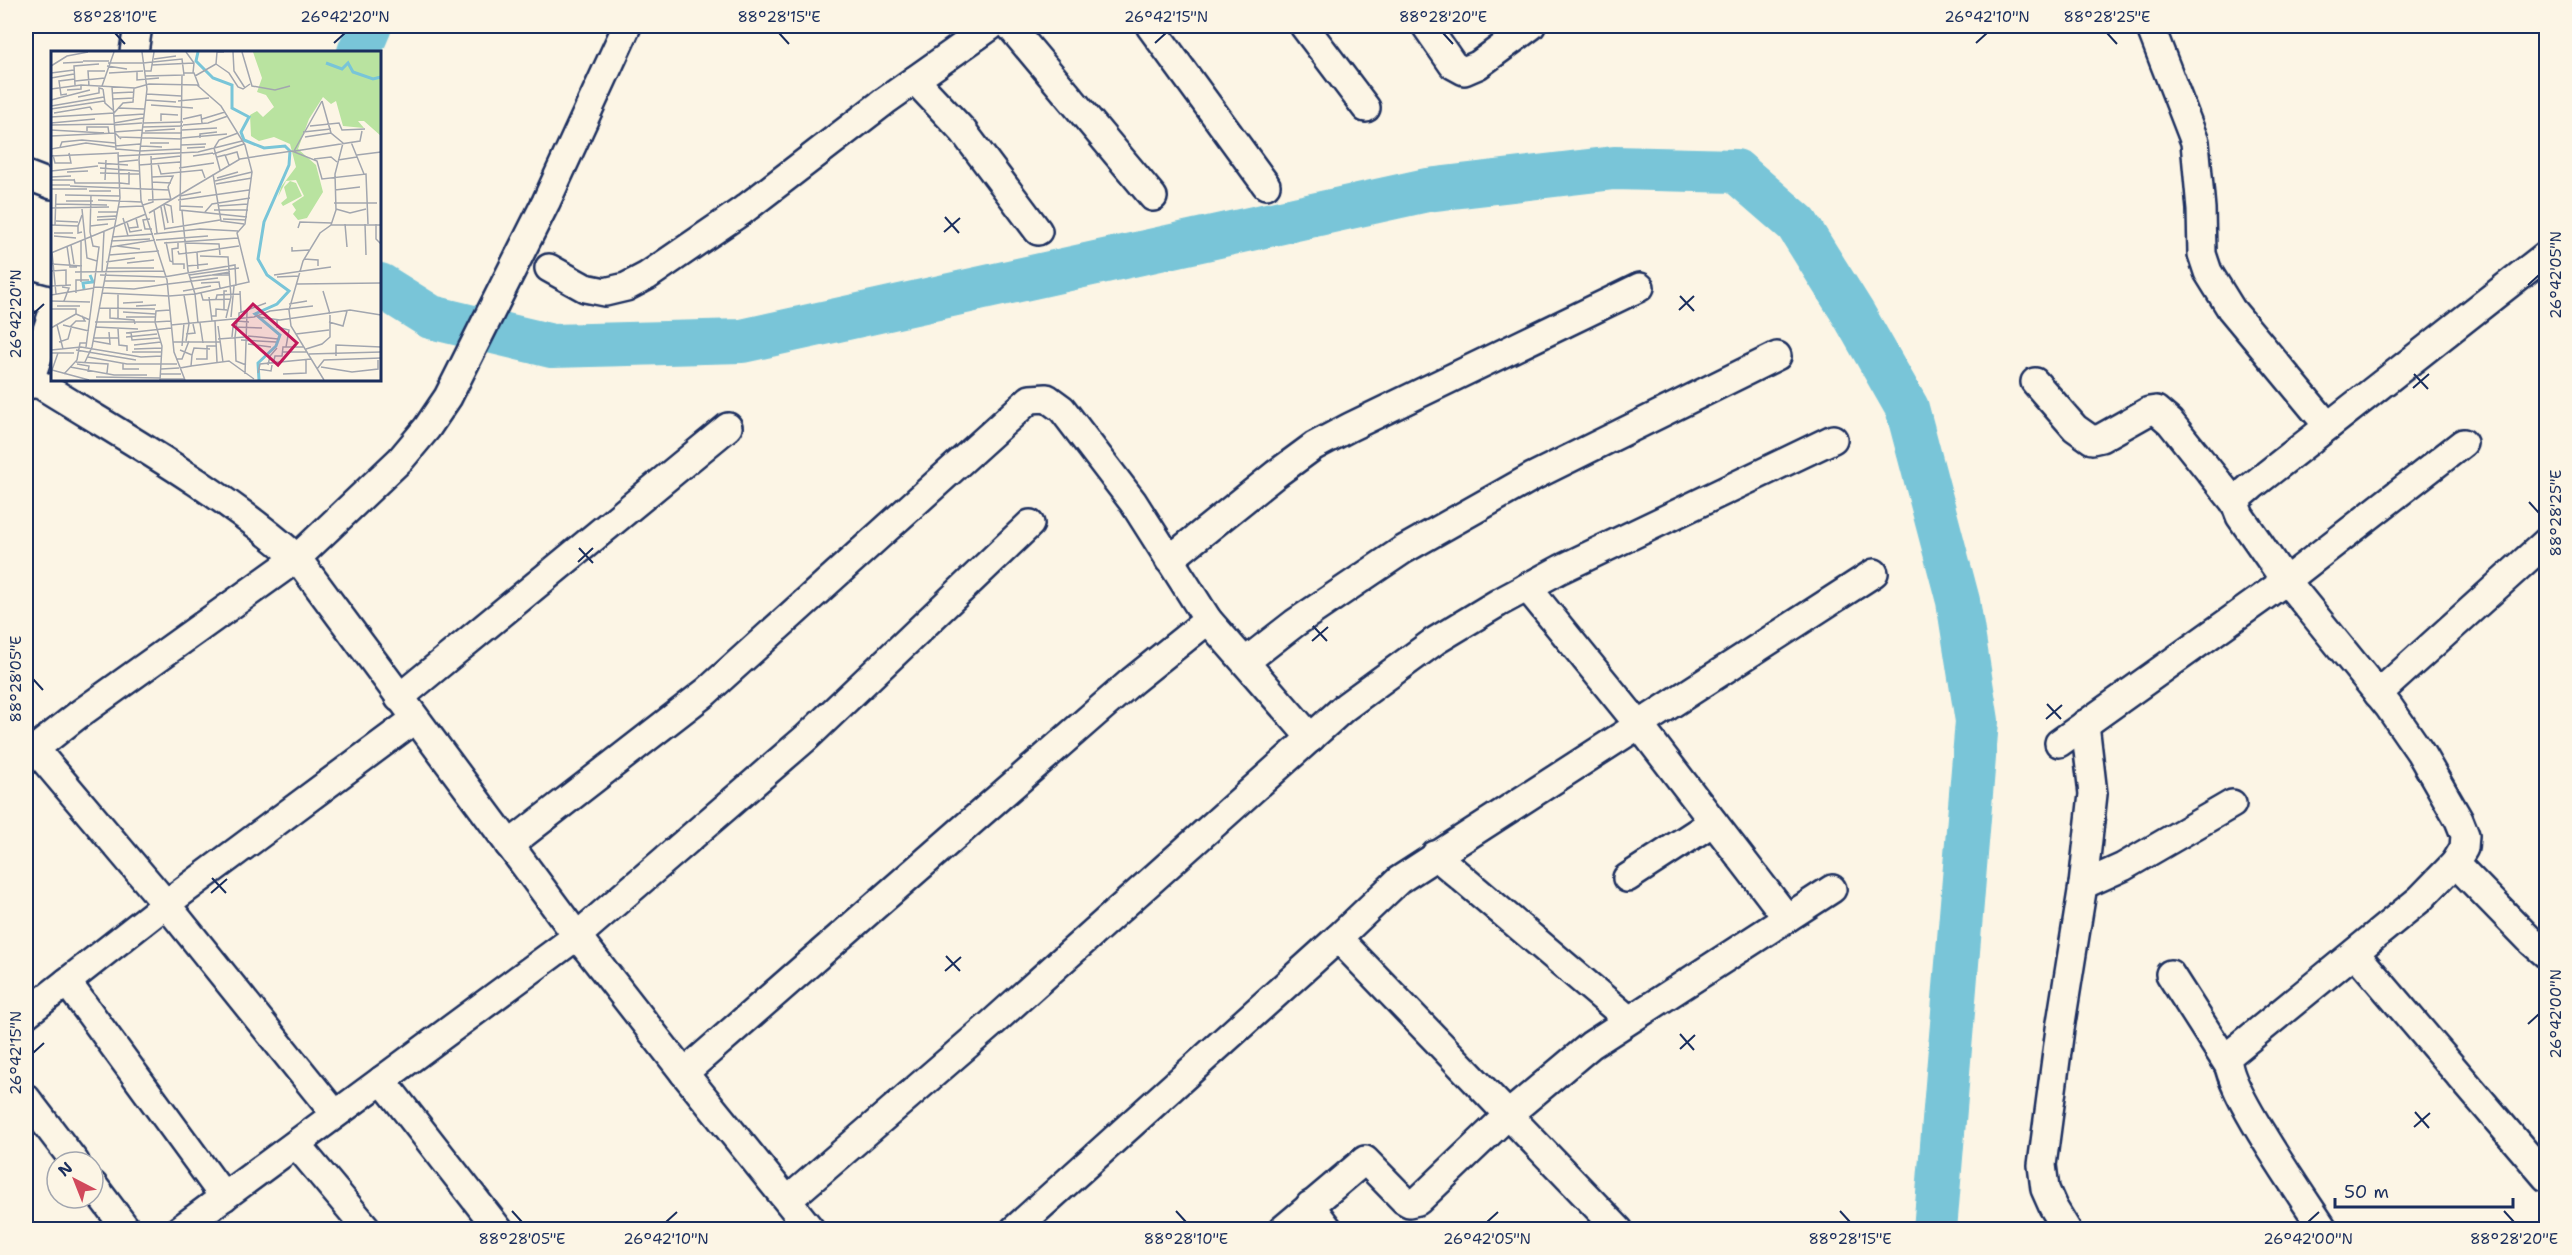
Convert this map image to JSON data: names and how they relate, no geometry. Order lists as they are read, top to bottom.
{
  "scale_bar": "50 m",
  "north": "top left",
  "coordinates": [
    "88°28'10\"E",
    "26°42'20\"N",
    "88°28'15\"E",
    "26°42'15\"N",
    "88°28'20\"E",
    "26°42'10\"N",
    "88°28'25\"E",
    "26°42'05\"N",
    "88°28'05\"E",
    "26°42'00\"N"
  ]
}
